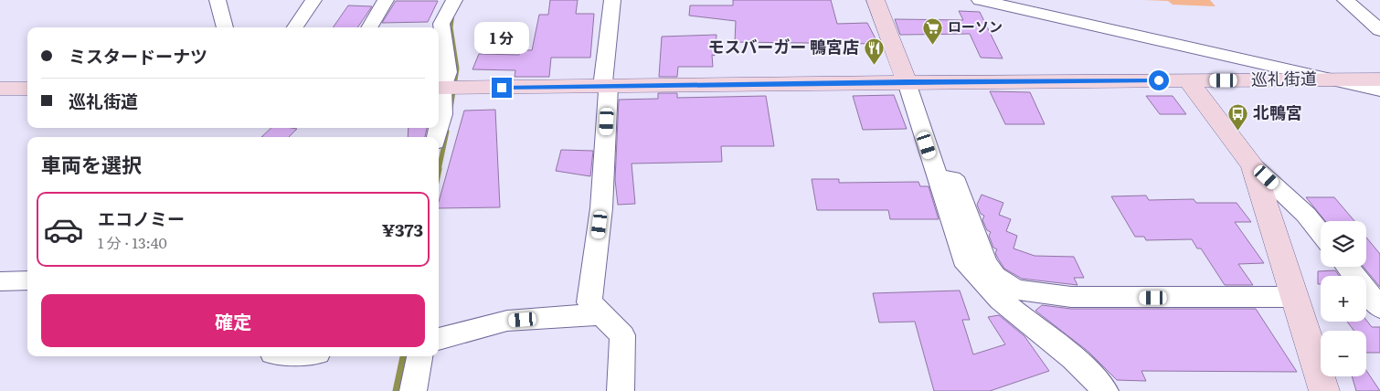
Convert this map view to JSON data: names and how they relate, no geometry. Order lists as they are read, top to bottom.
{
  "streets": {
    "main road": ["巡礼街道"]
  },
  "places": {
    "supermarket": ["ローソン"],
    "restaurant": ["モスバーガー 鴨宮店"],
    "bus stop": ["北鴨宮"]
  },
  "page": {
    "bubble": "1 分",
    "banner": ["ミスタードーナツ", "巡礼街道"],
    "heading": "車両を選択",
    "list": [
      {
        "name": "エコノミー",
        "note": "1 分 · 13:40",
        "value": "¥373"
      }
    ],
    "map_buttons": ["+", "−"],
    "buttons": "確定"
  }
}
